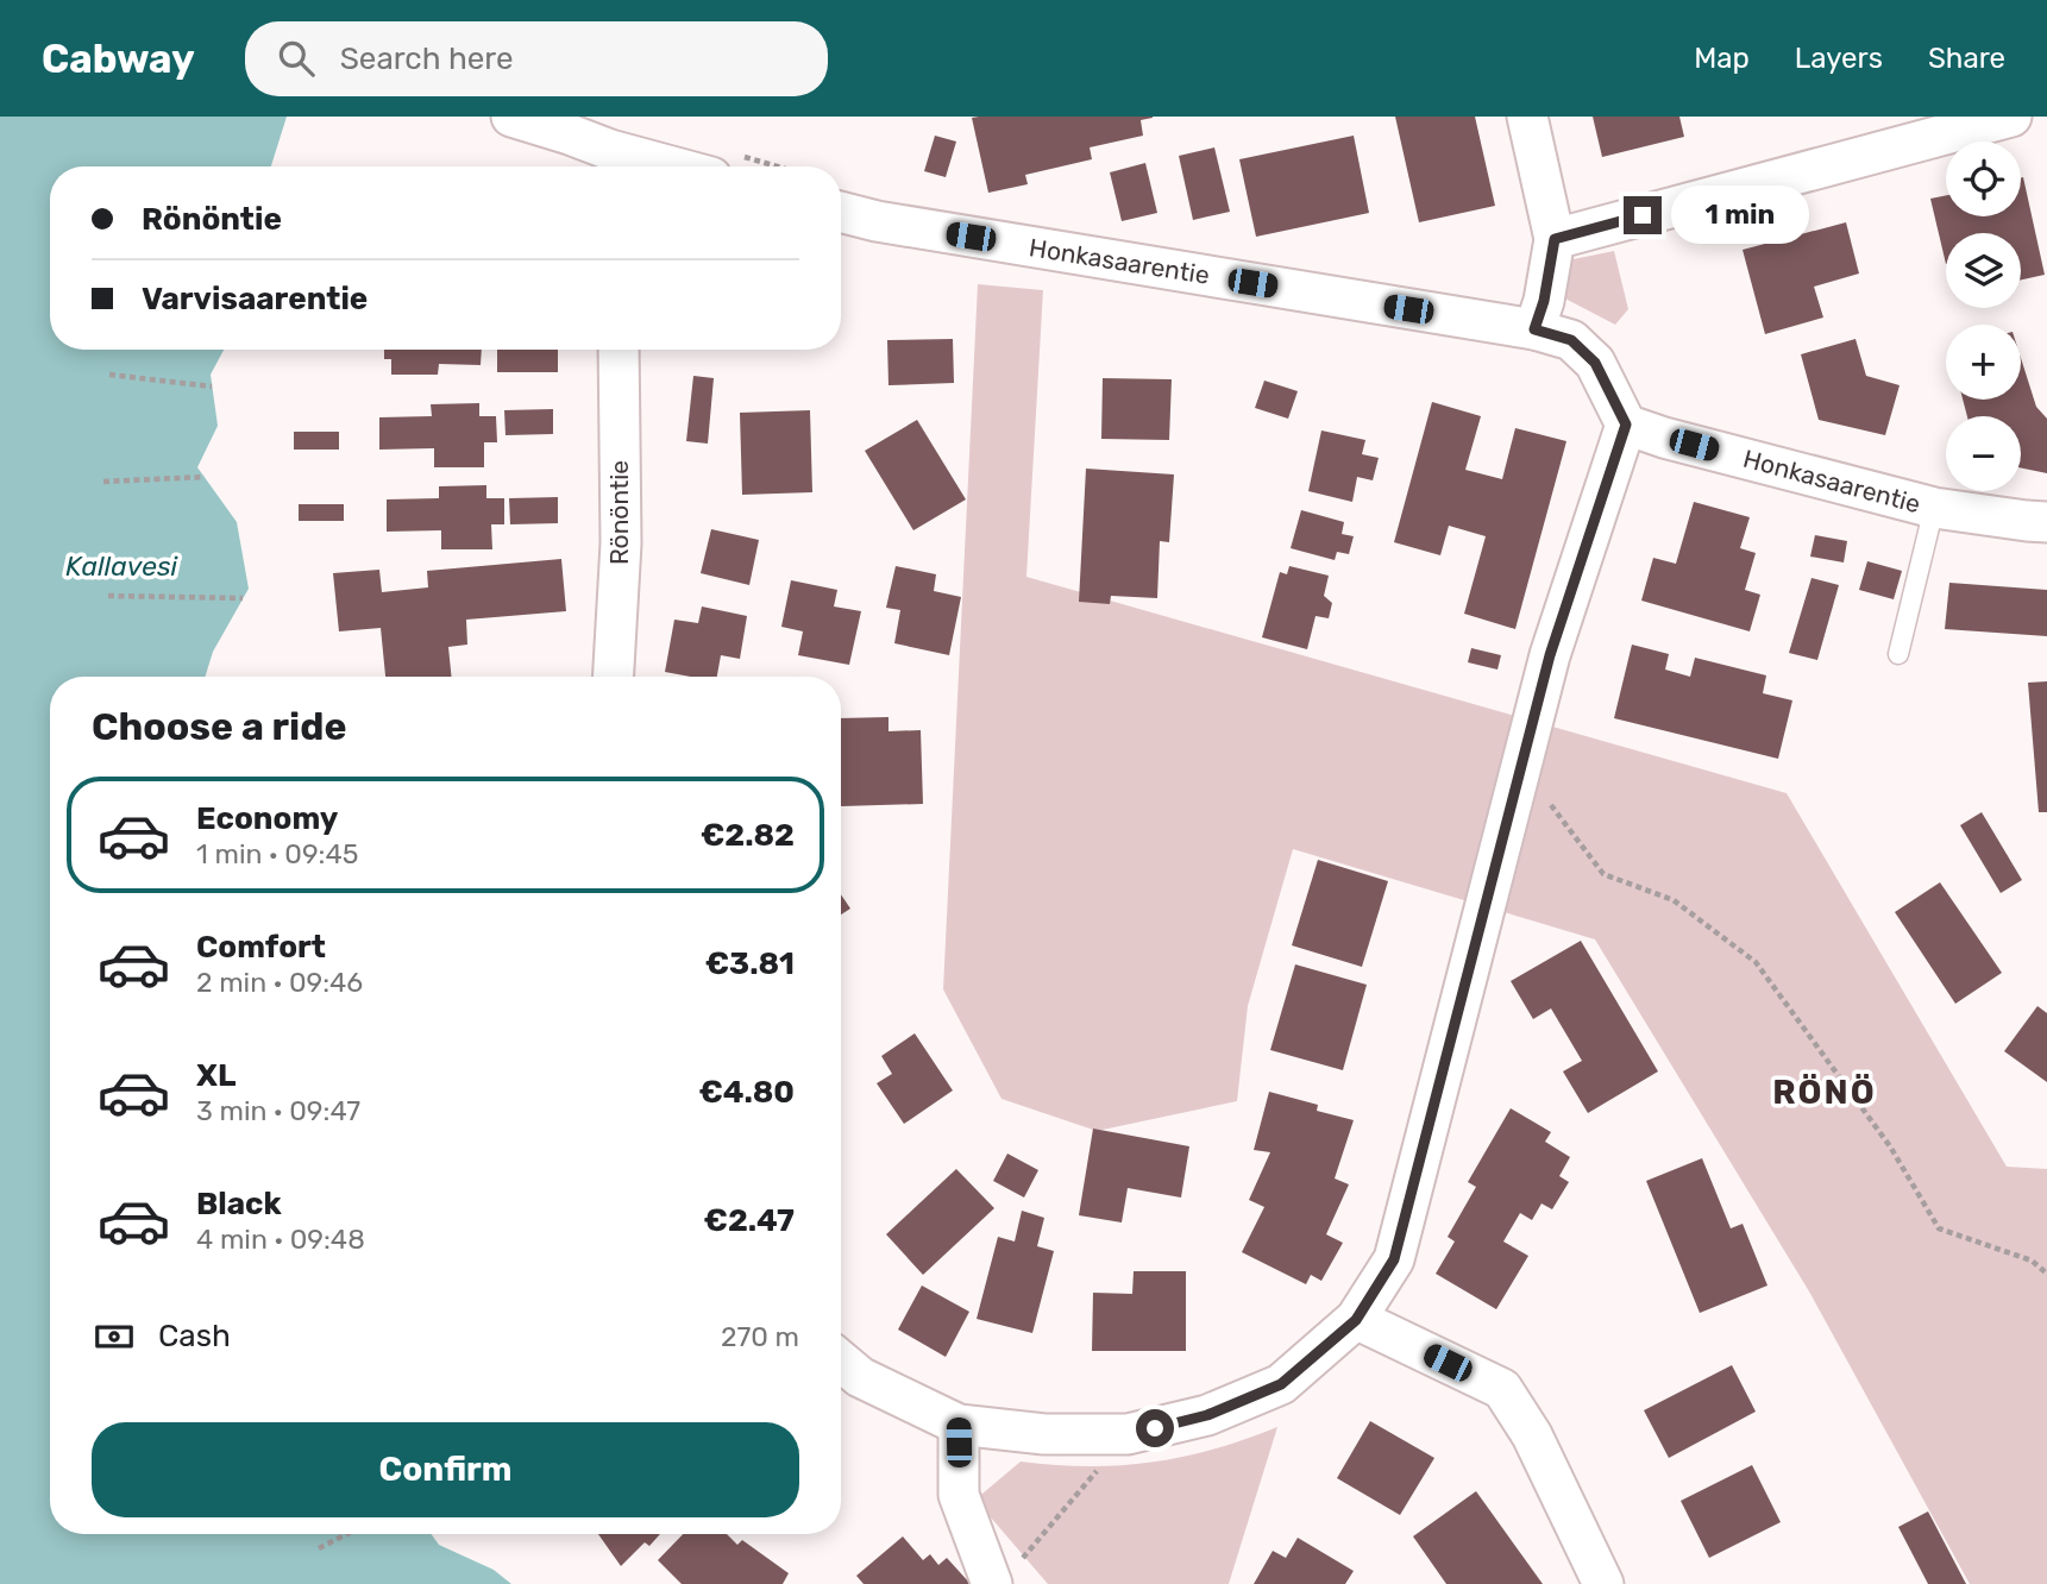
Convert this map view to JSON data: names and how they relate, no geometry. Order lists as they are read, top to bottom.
{
  "streets": {
    "street": ["Honkasaarentie", "Rönöntie"]
  },
  "districts": ["RÖNÖ"],
  "water": ["Kallavesi"],
  "page": {
    "header": "Cabway",
    "search": "Search here",
    "nav": ["Map", "Layers", "Share"],
    "map_buttons": ["+", "−"],
    "banner": ["Rönöntie", "Varvisaarentie"],
    "bubble": "1 min",
    "heading": "Choose a ride",
    "list": [
      {
        "name": "Economy",
        "note": "1 min · 09:45",
        "value": "€2.82"
      },
      {
        "name": "Comfort",
        "note": "2 min · 09:46",
        "value": "€3.81"
      },
      {
        "name": "XL",
        "note": "3 min · 09:47",
        "value": "€4.80"
      },
      {
        "name": "Black",
        "note": "4 min · 09:48",
        "value": "€2.47"
      }
    ],
    "pay": ["Cash", "270 m"],
    "buttons": "Confirm"
  }
}
